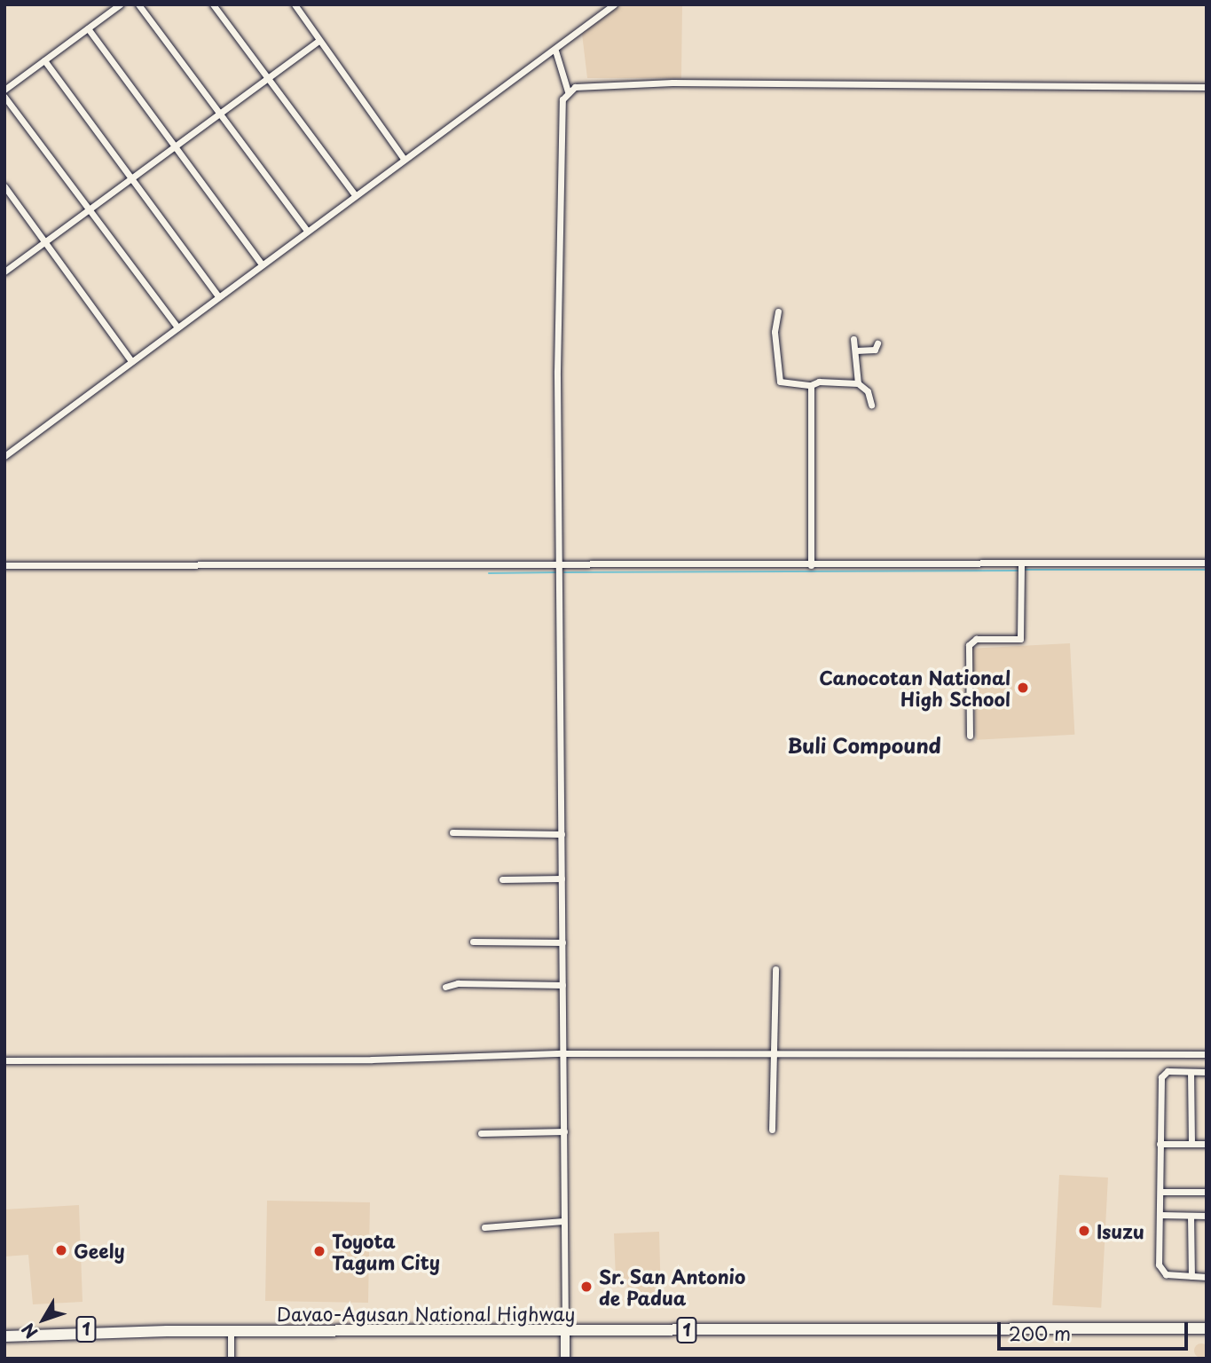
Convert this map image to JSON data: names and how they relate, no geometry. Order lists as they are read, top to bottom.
{
  "streets": {
    "highway": ["Davao-Agusan National Highway", "1"]
  },
  "districts": ["Buli Compound"],
  "places": [
    "Canocotan National High School",
    "Isuzu",
    "Geely",
    "Toyota Tagum City",
    "Sr. San Antonio de Padua"
  ],
  "scale_bar": "200 m",
  "north": "bottom left"
}
